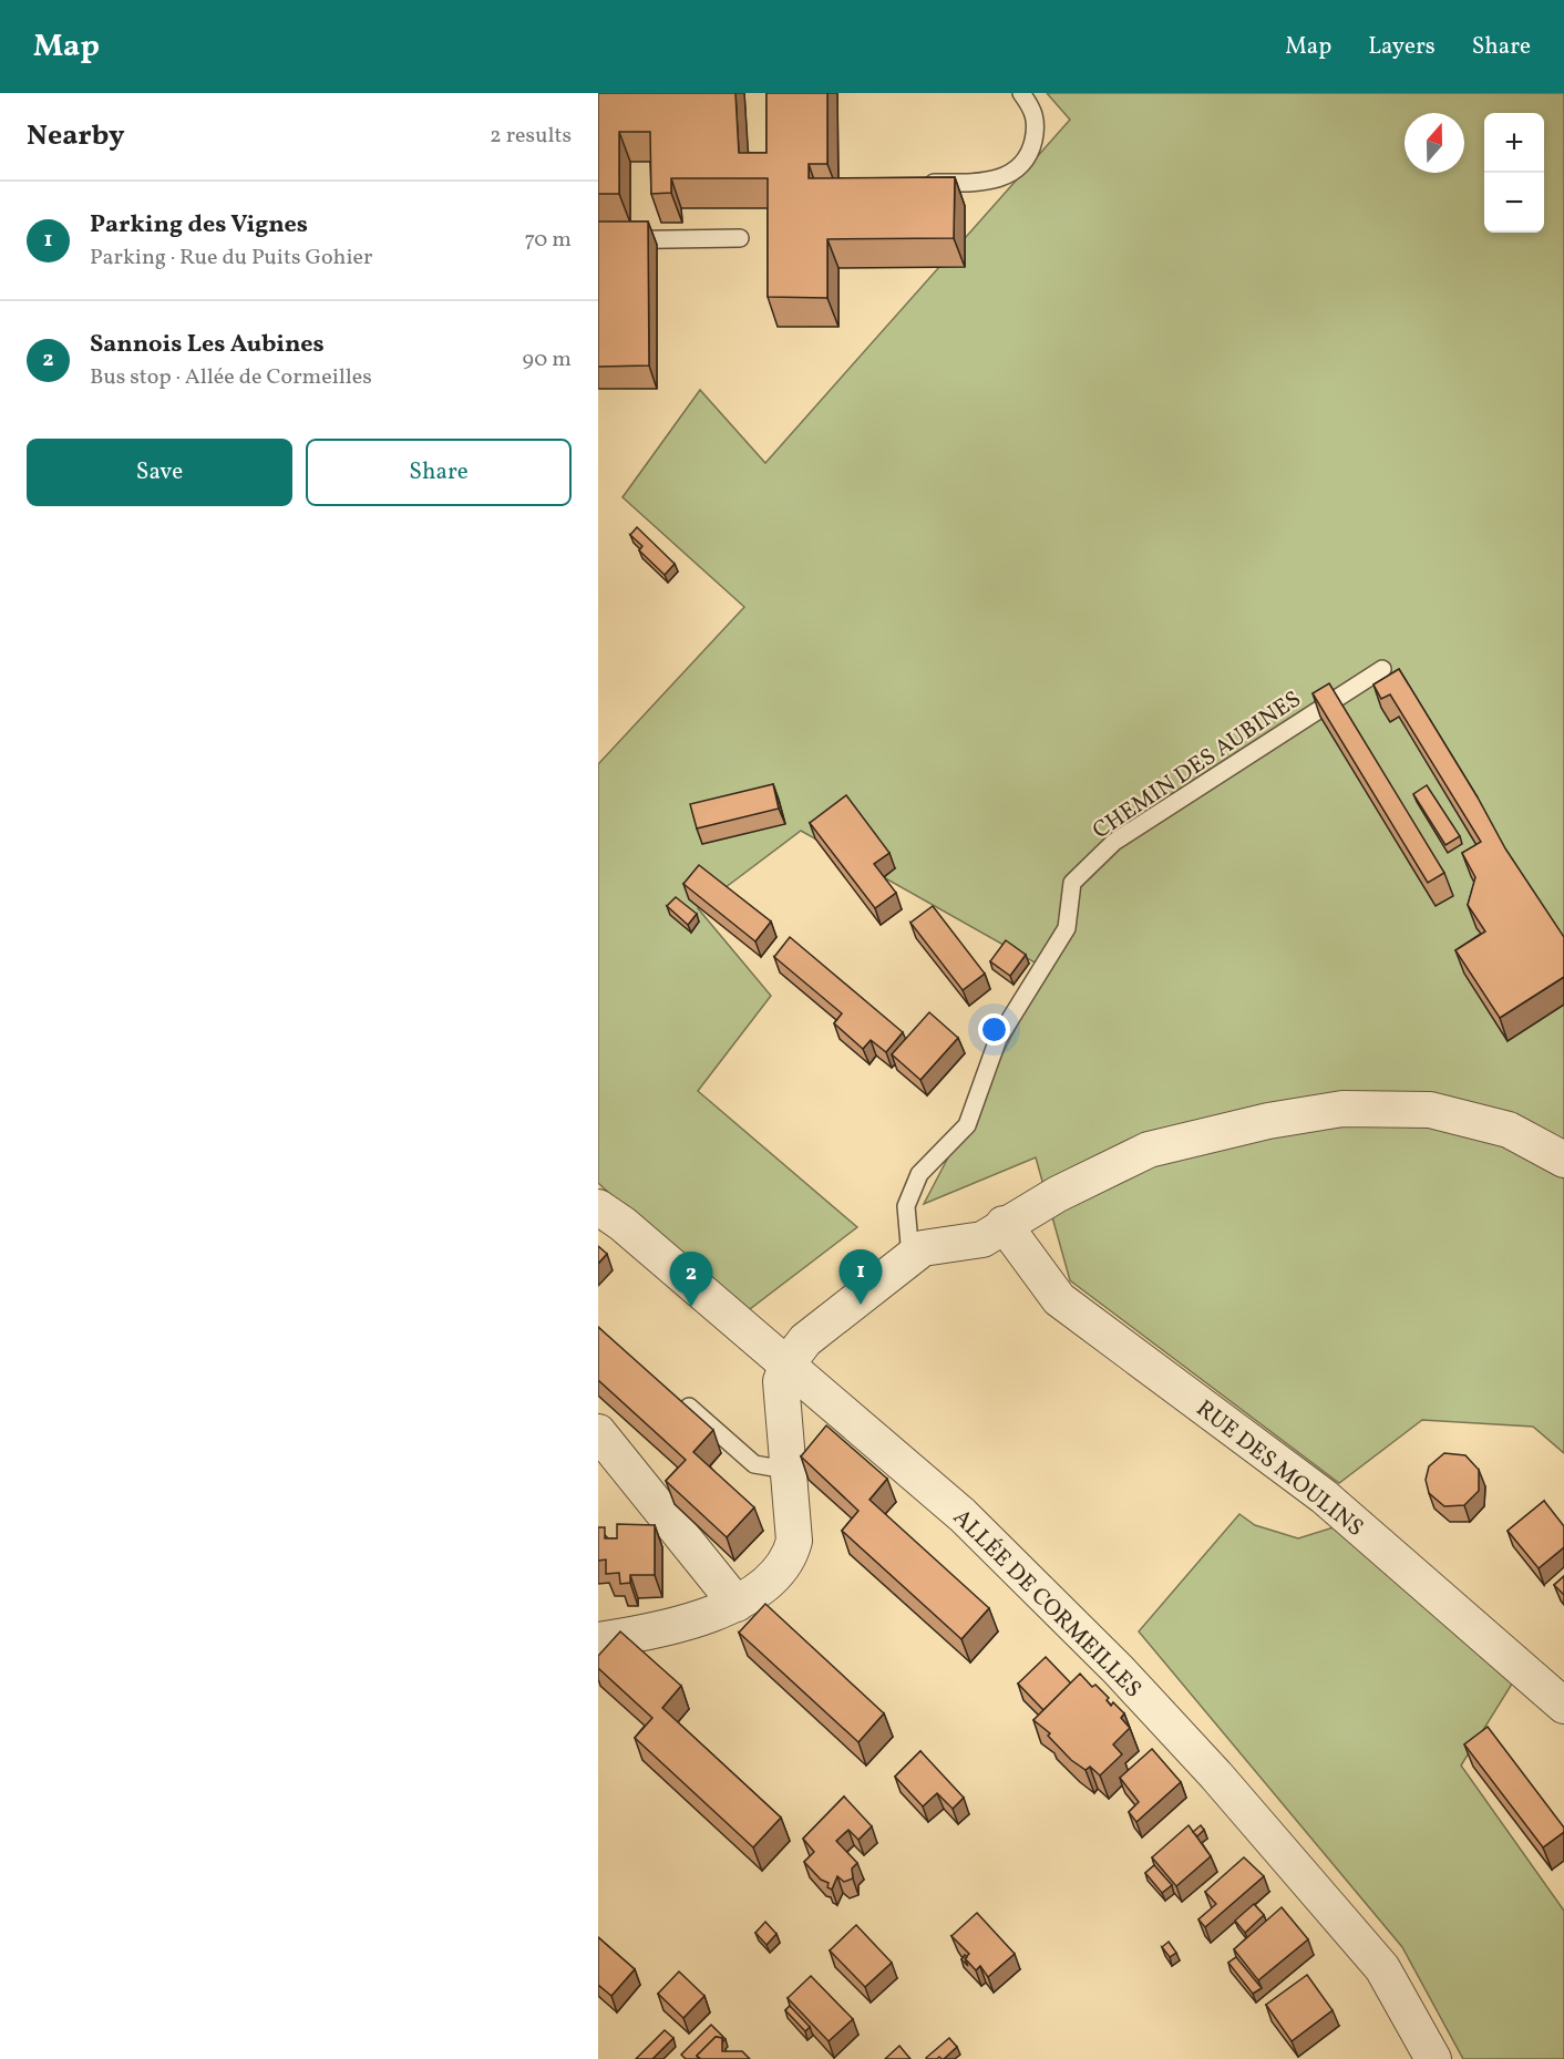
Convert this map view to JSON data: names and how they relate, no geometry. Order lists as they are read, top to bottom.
{
  "streets": {
    "street": ["RUE DES MOULINS", "ALLÉE DE CORMEILLES"],
    "lane": ["CHEMIN DES AUBINES"]
  },
  "north": "top",
  "page": {
    "header": "Map",
    "nav": ["Map", "Layers", "Share"],
    "heading": ["Nearby", "2 results"],
    "map_buttons": ["+", "−"],
    "list": [
      {
        "mark": "1",
        "name": "Parking des Vignes",
        "note": "Parking · Rue du Puits Gohier",
        "value": "70 m"
      },
      {
        "mark": "2",
        "name": "Sannois Les Aubines",
        "note": "Bus stop · Allée de Cormeilles",
        "value": "90 m"
      }
    ],
    "buttons": ["Save", "Share"],
    "pins": ["1", "2"]
  }
}
